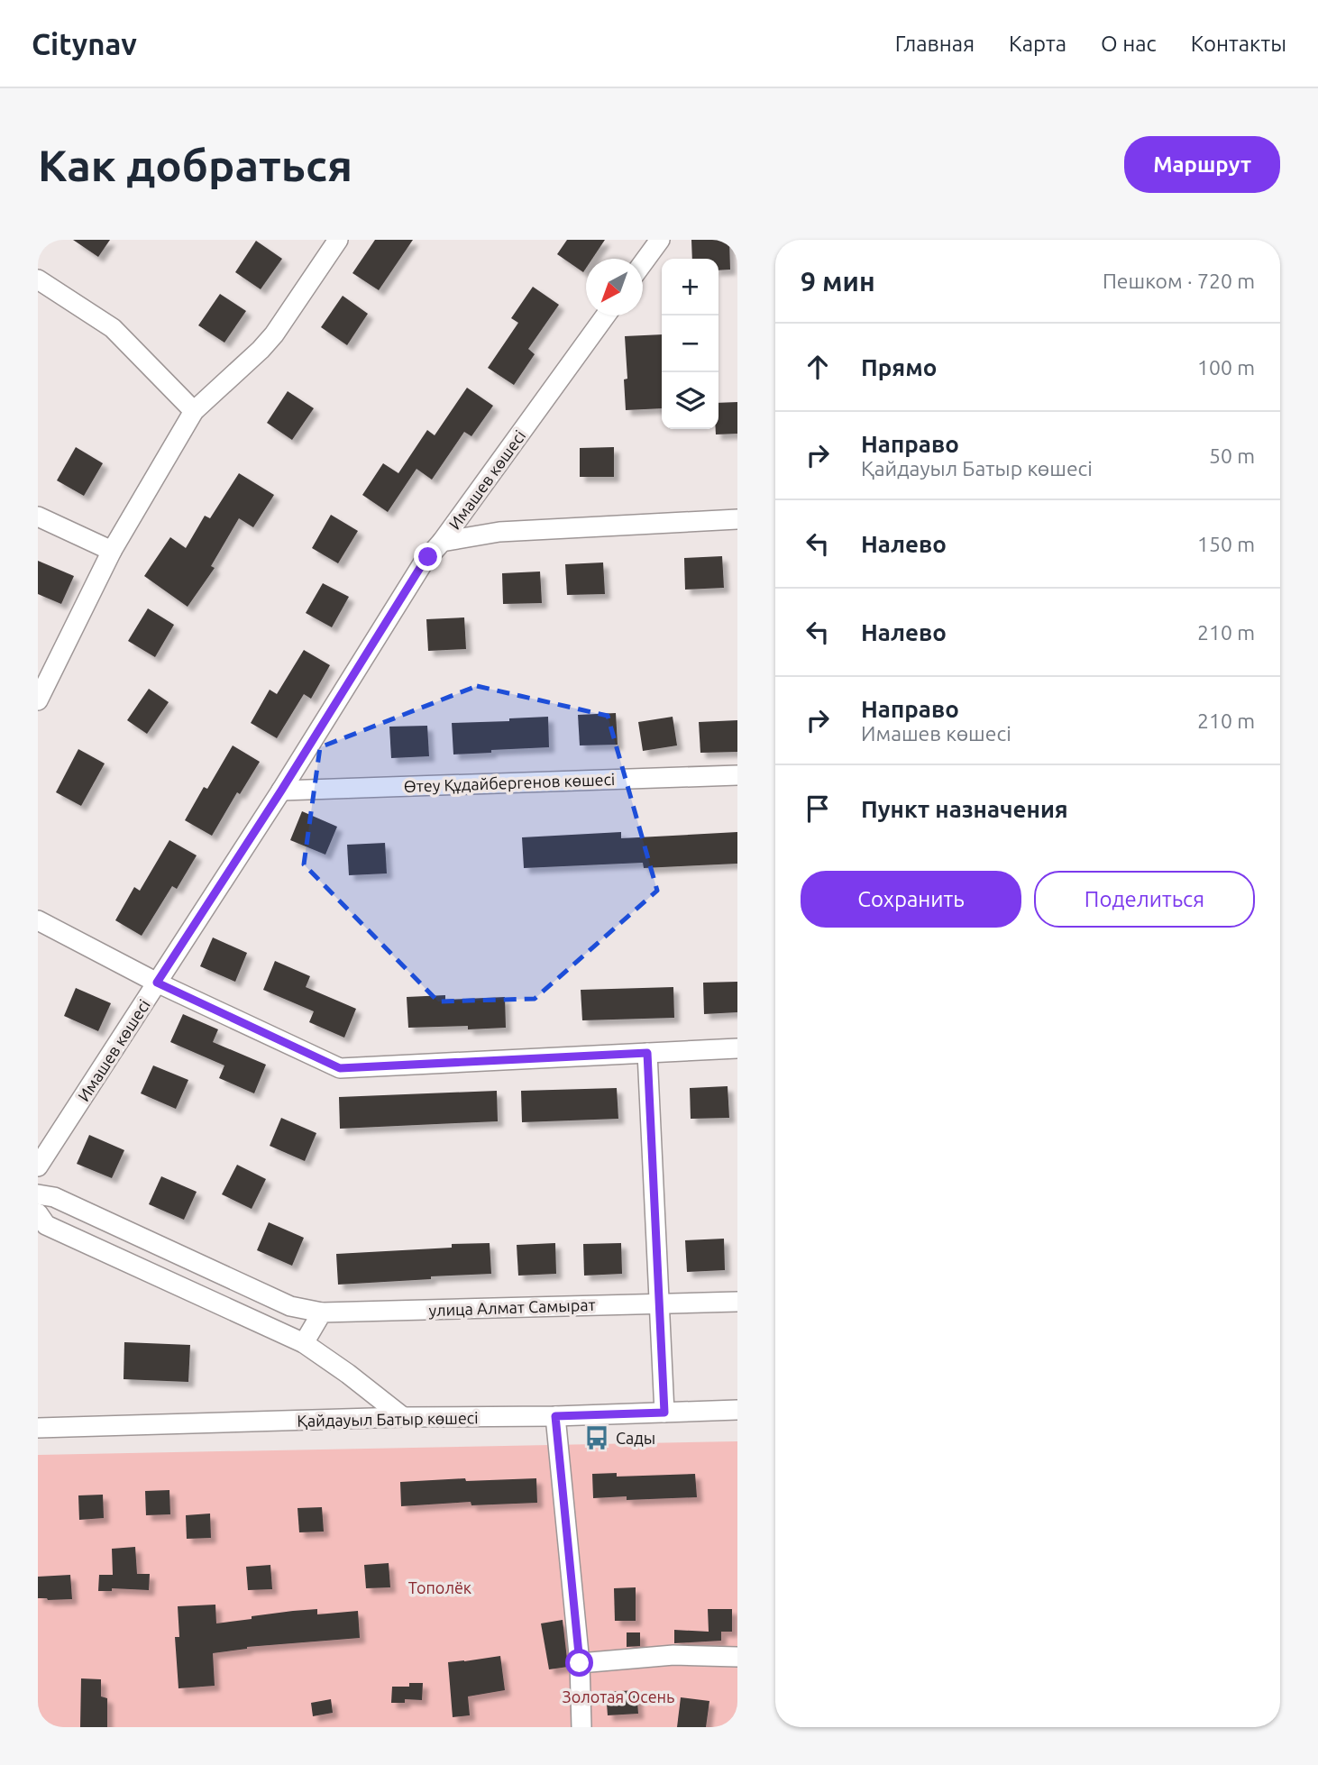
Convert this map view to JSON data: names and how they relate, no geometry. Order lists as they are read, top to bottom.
{
  "streets": {
    "street": [
      "Имашев көшесі",
      "Өтеу Құдайбергенов көшесі",
      "улица Алмат Самырат",
      "Қайдауыл Батыр көшесі"
    ]
  },
  "crossings": [
    ["Имашев көшесі", "Өтеу Құдайбергенов көшесі"]
  ],
  "parks": ["Тополёк", "Золотая Осень"],
  "places": {
    "bus stop": ["Сады"]
  },
  "north": "bottom left",
  "page": {
    "header": "Citynav",
    "nav": [
      "Главная",
      "Карта",
      "О нас",
      "Контакты"
    ],
    "buttons": [
      "Маршрут",
      ["Сохранить", "Поделиться"]
    ],
    "title": "Как добраться",
    "heading": ["9 мин", "Пешком · 720 m"],
    "map_buttons": ["+", "−"],
    "list": [
      ["Прямо", "100 m"],
      ["Направо", "Қайдауыл Батыр көшесі", "50 m"],
      ["Налево", "150 m"],
      ["Налево", "210 m"],
      ["Направо", "Имашев көшесі", "210 m"],
      "Пункт назначения"
    ]
  }
}
